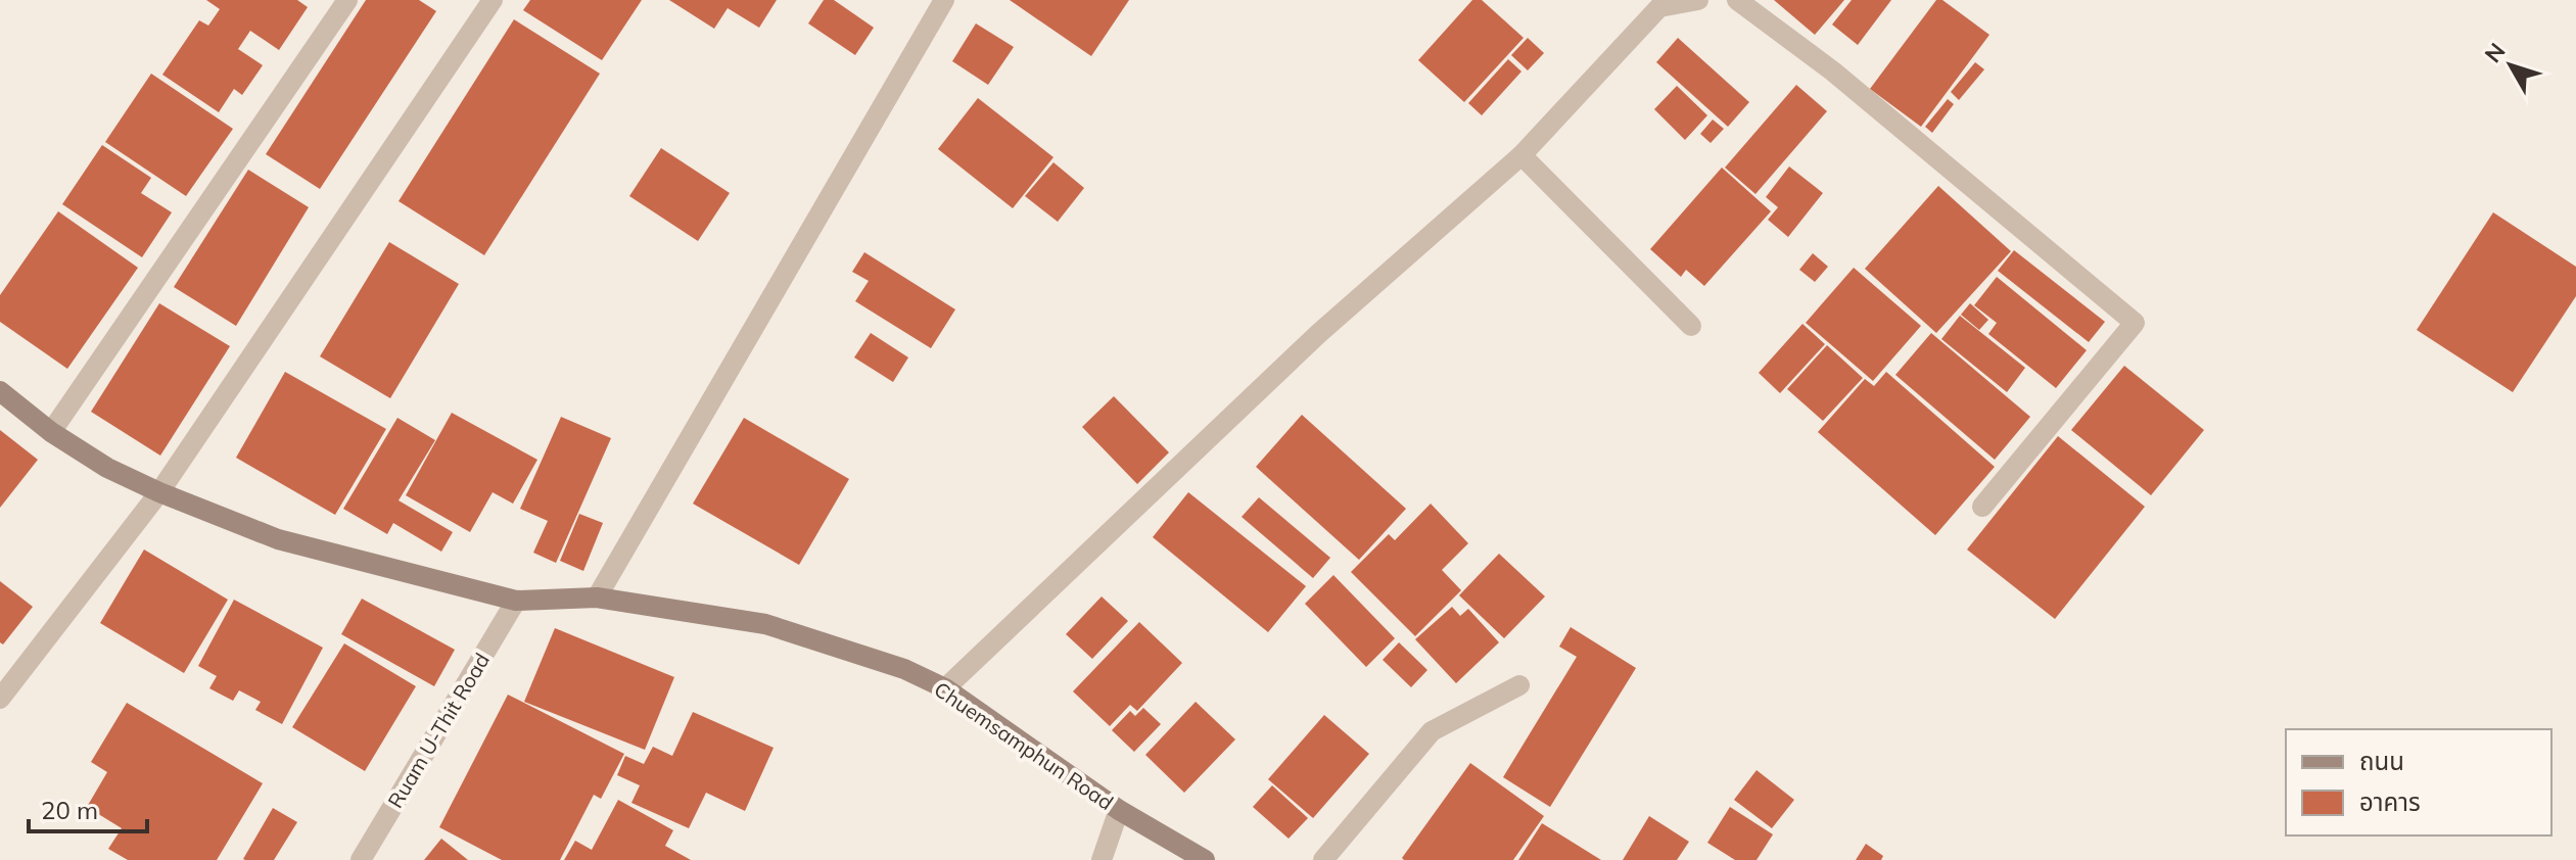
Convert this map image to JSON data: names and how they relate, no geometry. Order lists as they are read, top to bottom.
{
  "streets": {
    "street": ["Ruam U-Thit Road", "Chuemsamphun Road"]
  },
  "crossings": [
    ["Ruam U-Thit Road", "Chuemsamphun Road"]
  ],
  "legend": ["ถนน", "อาคาร"],
  "scale_bar": "20 m",
  "north": "top left"
}
